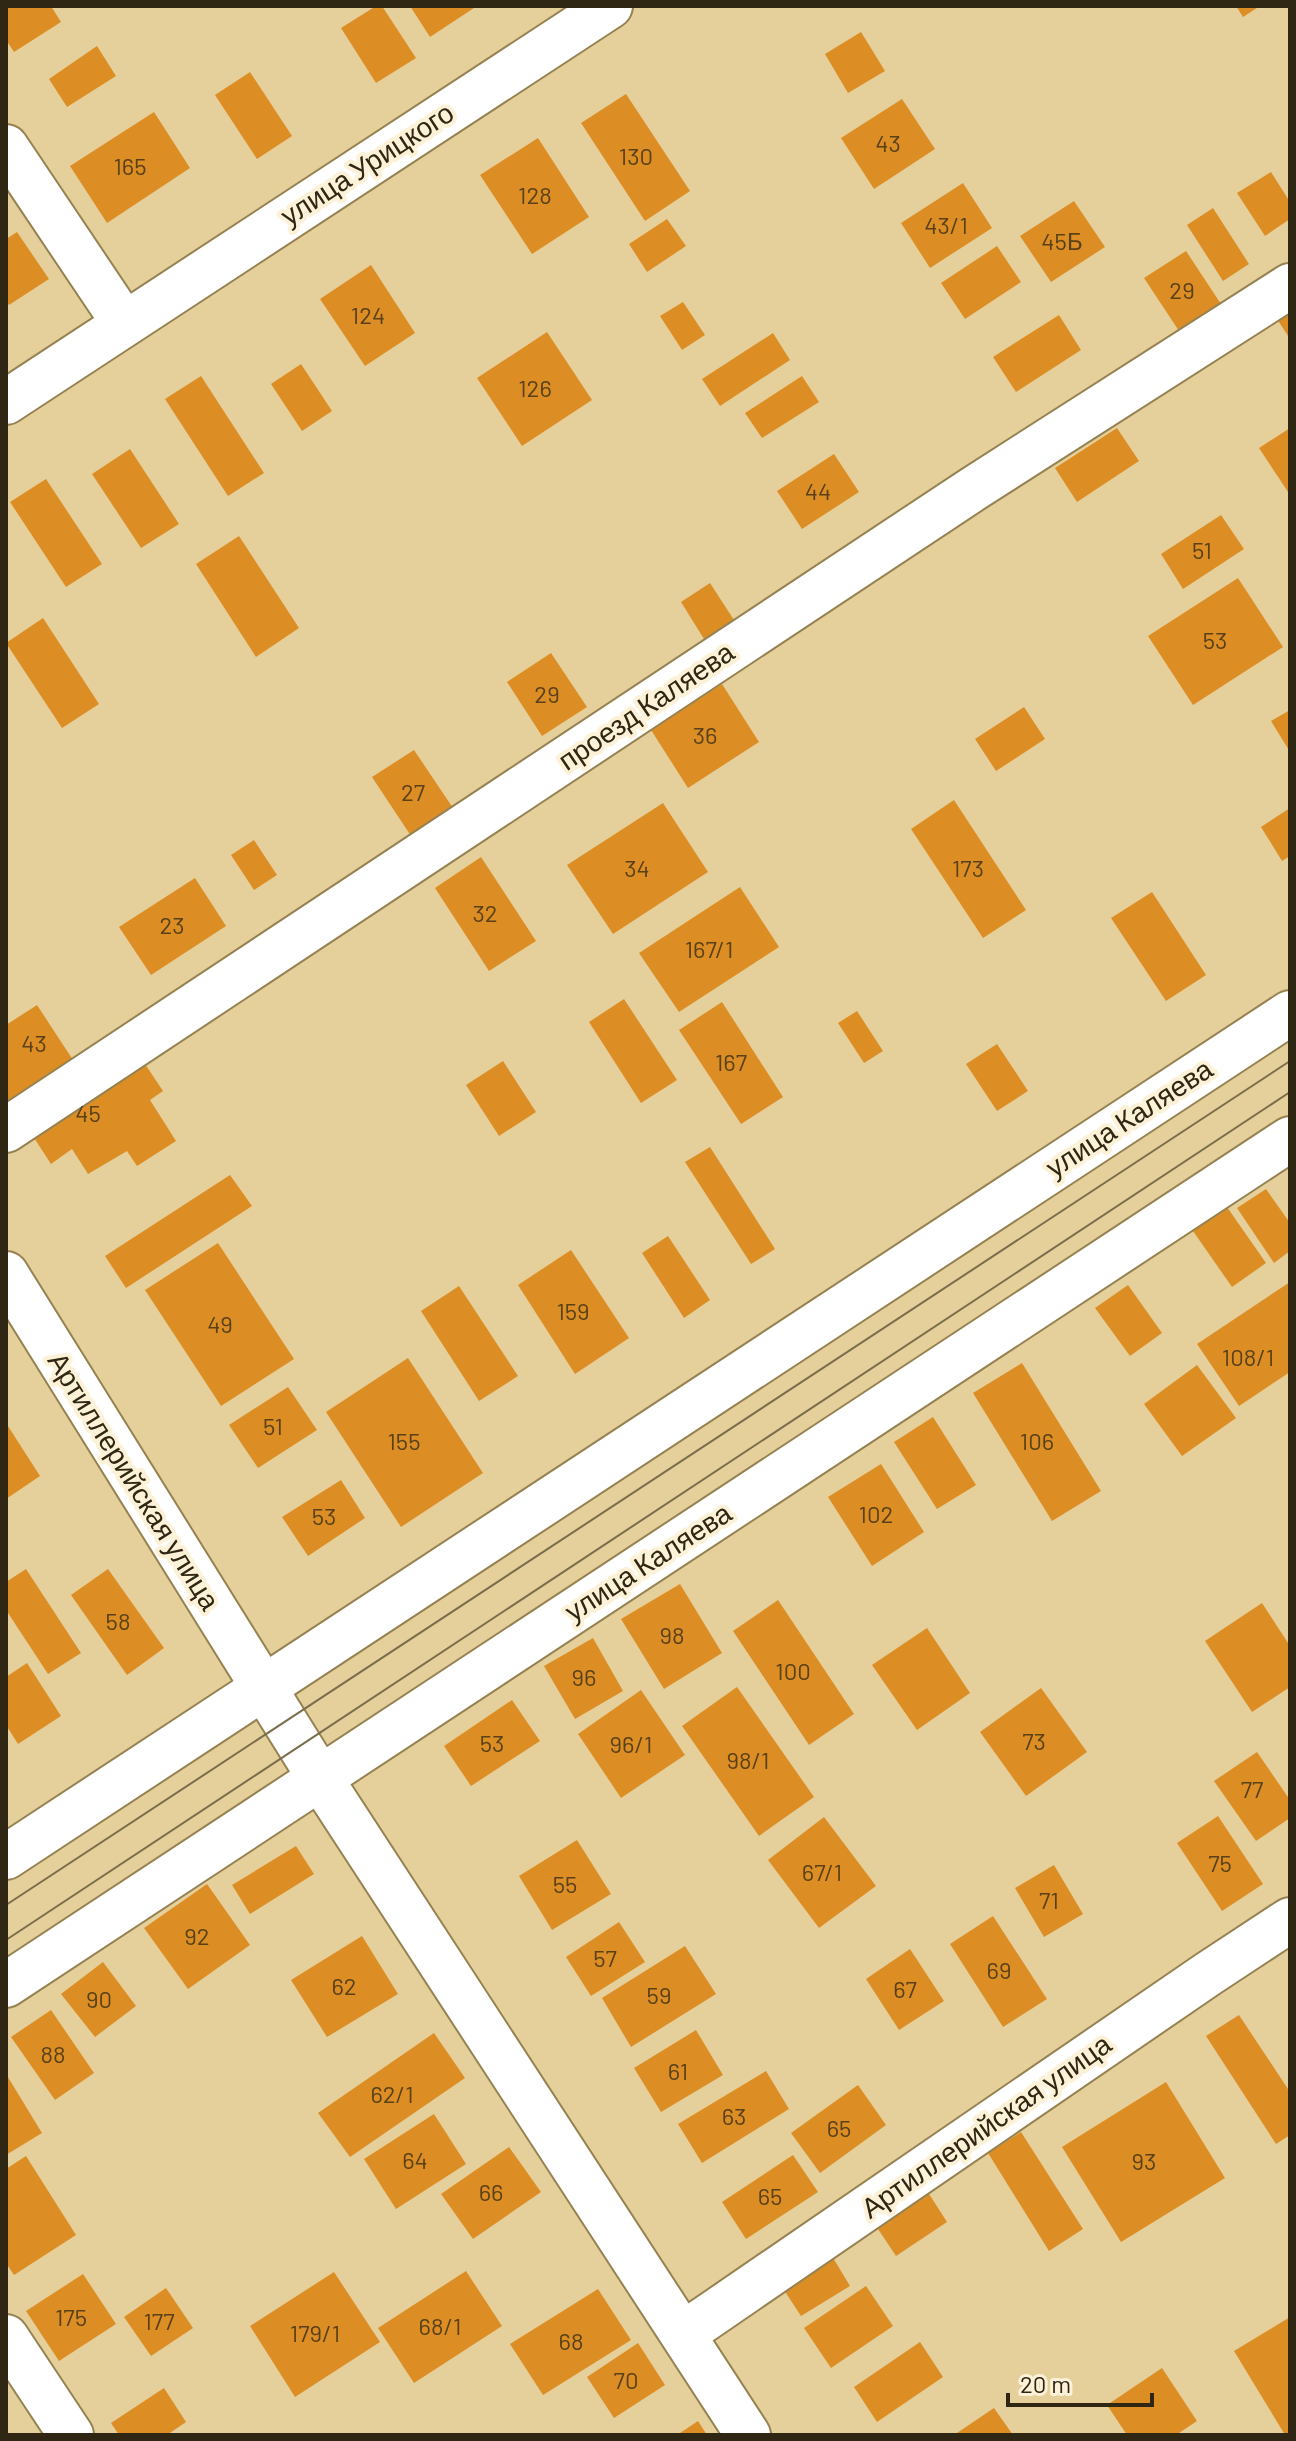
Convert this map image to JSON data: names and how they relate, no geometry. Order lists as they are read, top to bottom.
{
  "streets": {
    "street": [
      "улица Урицкого",
      "проезд Каляева",
      "улица Каляева",
      "Артиллерийская улица"
    ]
  },
  "crossings": [
    ["улица Каляева", "Артиллерийская улица"]
  ],
  "house_numbers": [
    "43",
    "130",
    "165",
    "128",
    "43/1",
    "45Б",
    "29",
    "124",
    "126",
    "44",
    "51",
    "53",
    "29",
    "36",
    "27",
    "34",
    "173",
    "32",
    "23",
    "167/1",
    "43",
    "167",
    "45",
    "159",
    "49",
    "108/1",
    "51",
    "155",
    "106",
    "102",
    "53",
    "58",
    "98",
    "100",
    "96",
    "73",
    "53",
    "96/1",
    "98/1",
    "77",
    "75",
    "67/1",
    "55",
    "71",
    "92",
    "57",
    "69",
    "62",
    "67",
    "59",
    "90",
    "88",
    "61",
    "62/1",
    "63",
    "65",
    "64",
    "93",
    "66",
    "65",
    "175",
    "177",
    "68/1",
    "179/1",
    "68",
    "70"
  ],
  "scale_bar": "20 m"
}
